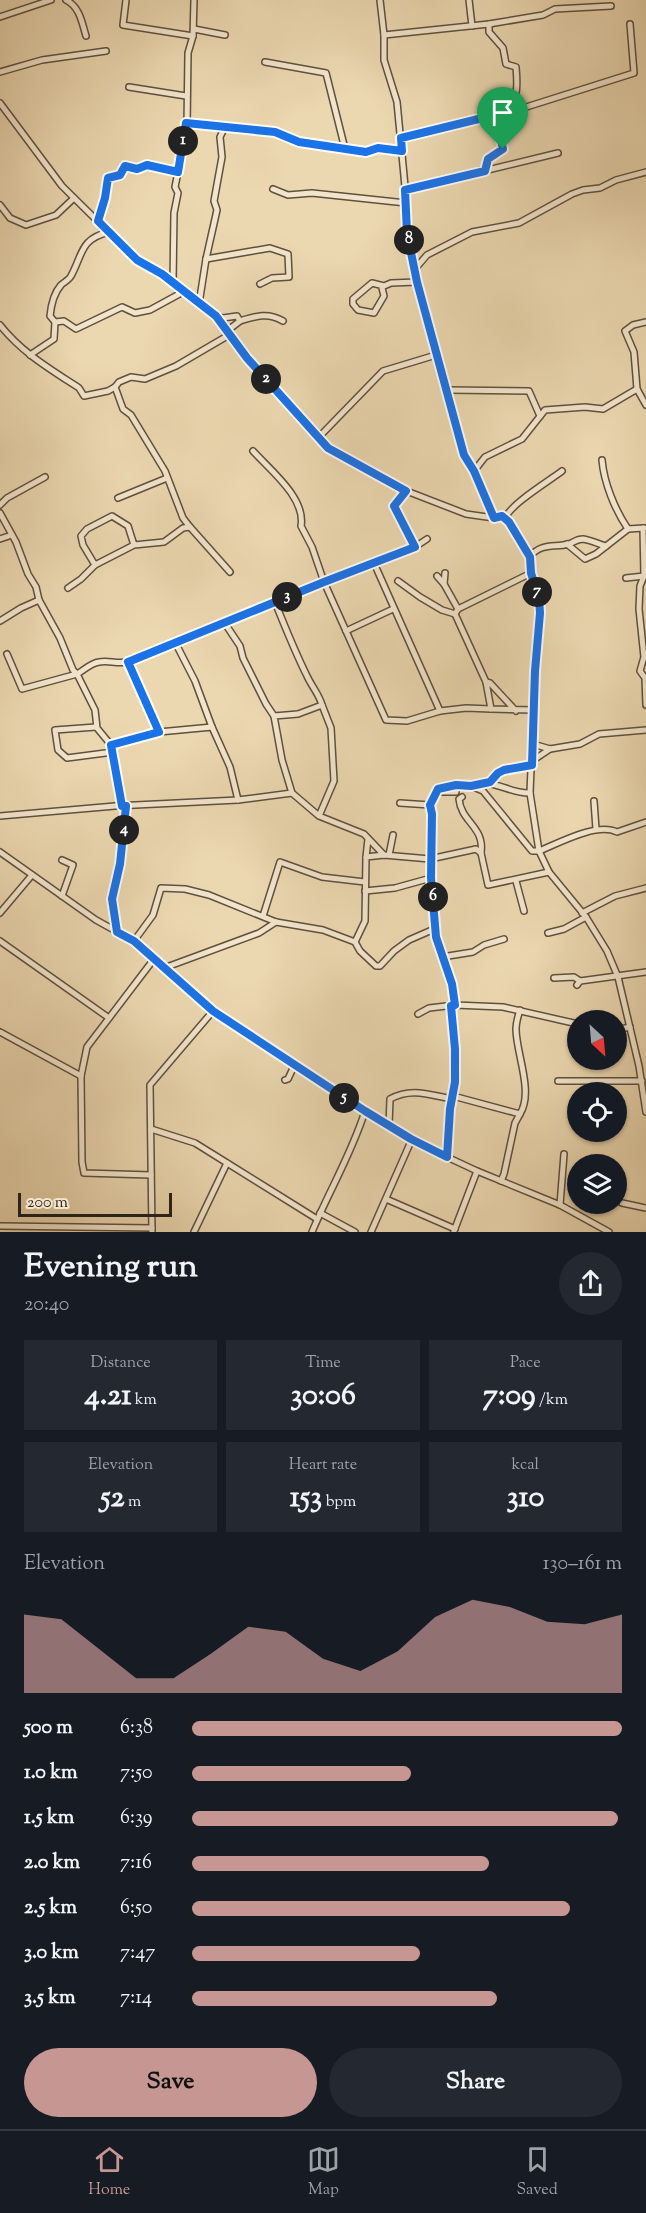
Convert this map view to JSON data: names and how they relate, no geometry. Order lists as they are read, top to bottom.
{
  "scale_bar": "200 m",
  "north": "bottom right",
  "page": {
    "pins": [
      "1",
      "8",
      "2",
      "7",
      "3",
      "4",
      "6",
      "5"
    ],
    "scale": "200 m",
    "heading": ["Evening run", "20:40"],
    "stats": [
      ["Distance", "4.21 km"],
      ["Time", "30:06"],
      ["Pace", "7:09 /km"],
      ["Elevation", "52 m"],
      ["Heart rate", "153 bpm"],
      ["kcal", "310"]
    ],
    "chart": ["Elevation", "130–161 m"],
    "list": [
      {
        "name": "500 m",
        "note": "6:38"
      },
      {
        "name": "1.0 km",
        "note": "7:50"
      },
      {
        "name": "1.5 km",
        "note": "6:39"
      },
      {
        "name": "2.0 km",
        "note": "7:16"
      },
      {
        "name": "2.5 km",
        "note": "6:50"
      },
      {
        "name": "3.0 km",
        "note": "7:47"
      },
      {
        "name": "3.5 km",
        "note": "7:14"
      }
    ],
    "buttons": ["Save", "Share"],
    "tabs": ["Home", "Map", "Saved"]
  }
}
